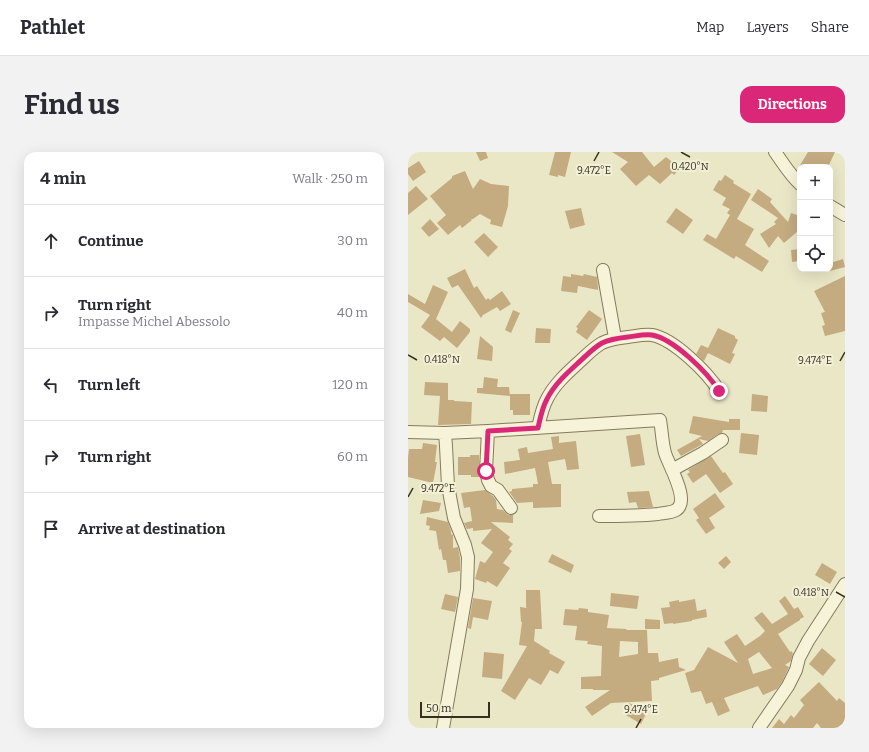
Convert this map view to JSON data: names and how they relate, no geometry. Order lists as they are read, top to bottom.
{
  "scale_bar": "50 m",
  "page": {
    "header": "Pathlet",
    "nav": ["Map", "Layers", "Share"],
    "buttons": "Directions",
    "title": "Find us",
    "heading": ["4 min", "Walk · 250 m"],
    "map_buttons": ["+", "−"],
    "list": [
      ["Continue", "30 m"],
      ["Turn right", "Impasse Michel Abessolo", "40 m"],
      ["Turn left", "120 m"],
      ["Turn right", "60 m"],
      "Arrive at destination"
    ],
    "scale": "50 m"
  },
  "coordinates": [
    "0.420°N",
    "9.472°E",
    "0.418°N",
    "9.474°E"
  ]
}
